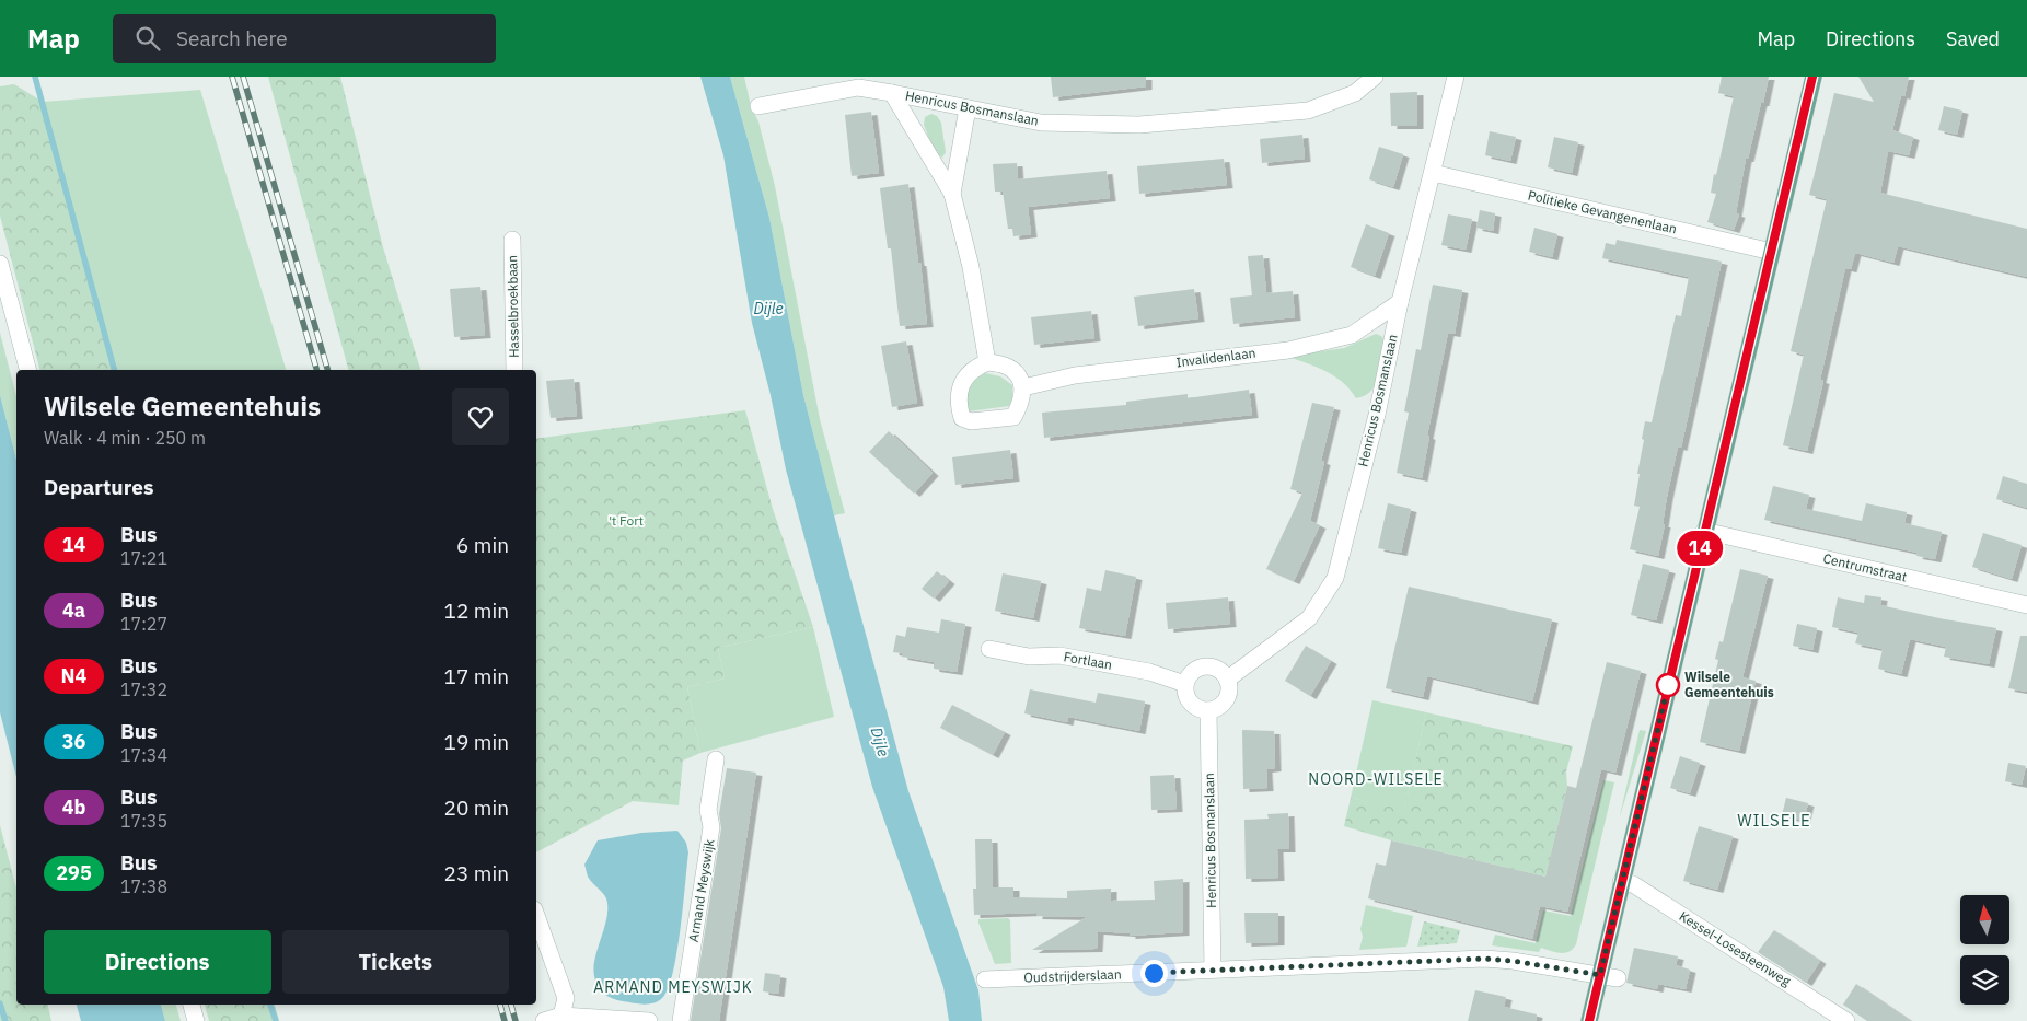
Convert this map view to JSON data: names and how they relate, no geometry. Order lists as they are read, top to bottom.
{
  "streets": {
    "street": [
      "Henricus Bosmanslaan",
      "Politieke Gevangenenlaan",
      "Hasselbroekbaan",
      "Invalidenlaan",
      "Centrumstraat",
      "Fortlaan",
      "Armand Meyswijk",
      "Kessel-Losesteenweg",
      "Oudstrijderslaan"
    ]
  },
  "crossings": [
    ["Henricus Bosmanslaan", "Politieke Gevangenenlaan"],
    ["Henricus Bosmanslaan", "Invalidenlaan"],
    ["Henricus Bosmanslaan", "Fortlaan"],
    ["Henricus Bosmanslaan", "Oudstrijderslaan"]
  ],
  "districts": ["NOORD-WILSELE", "WILSELE", "ARMAND MEYSWIJK"],
  "water": ["Dijle"],
  "parks": ["'t Fort"],
  "places": ["Wilsele Gemeentehuis"],
  "lines": ["bus line 14"],
  "north": "top",
  "page": {
    "header": "Map",
    "search": "Search here",
    "nav": ["Map", "Directions", "Saved"],
    "on_map": "14",
    "heading": [
      ["Wilsele Gemeentehuis", "Walk · 4 min · 250 m"],
      "Departures"
    ],
    "list": [
      {
        "mark": "14",
        "name": "Bus",
        "note": "17:21",
        "value": "6 min"
      },
      {
        "mark": "4a",
        "name": "Bus",
        "note": "17:27",
        "value": "12 min"
      },
      {
        "mark": "N4",
        "name": "Bus",
        "note": "17:32",
        "value": "17 min"
      },
      {
        "mark": "36",
        "name": "Bus",
        "note": "17:34",
        "value": "19 min"
      },
      {
        "mark": "4b",
        "name": "Bus",
        "note": "17:35",
        "value": "20 min"
      },
      {
        "mark": "295",
        "name": "Bus",
        "note": "17:38",
        "value": "23 min"
      }
    ],
    "buttons": ["Directions", "Tickets"]
  }
}
